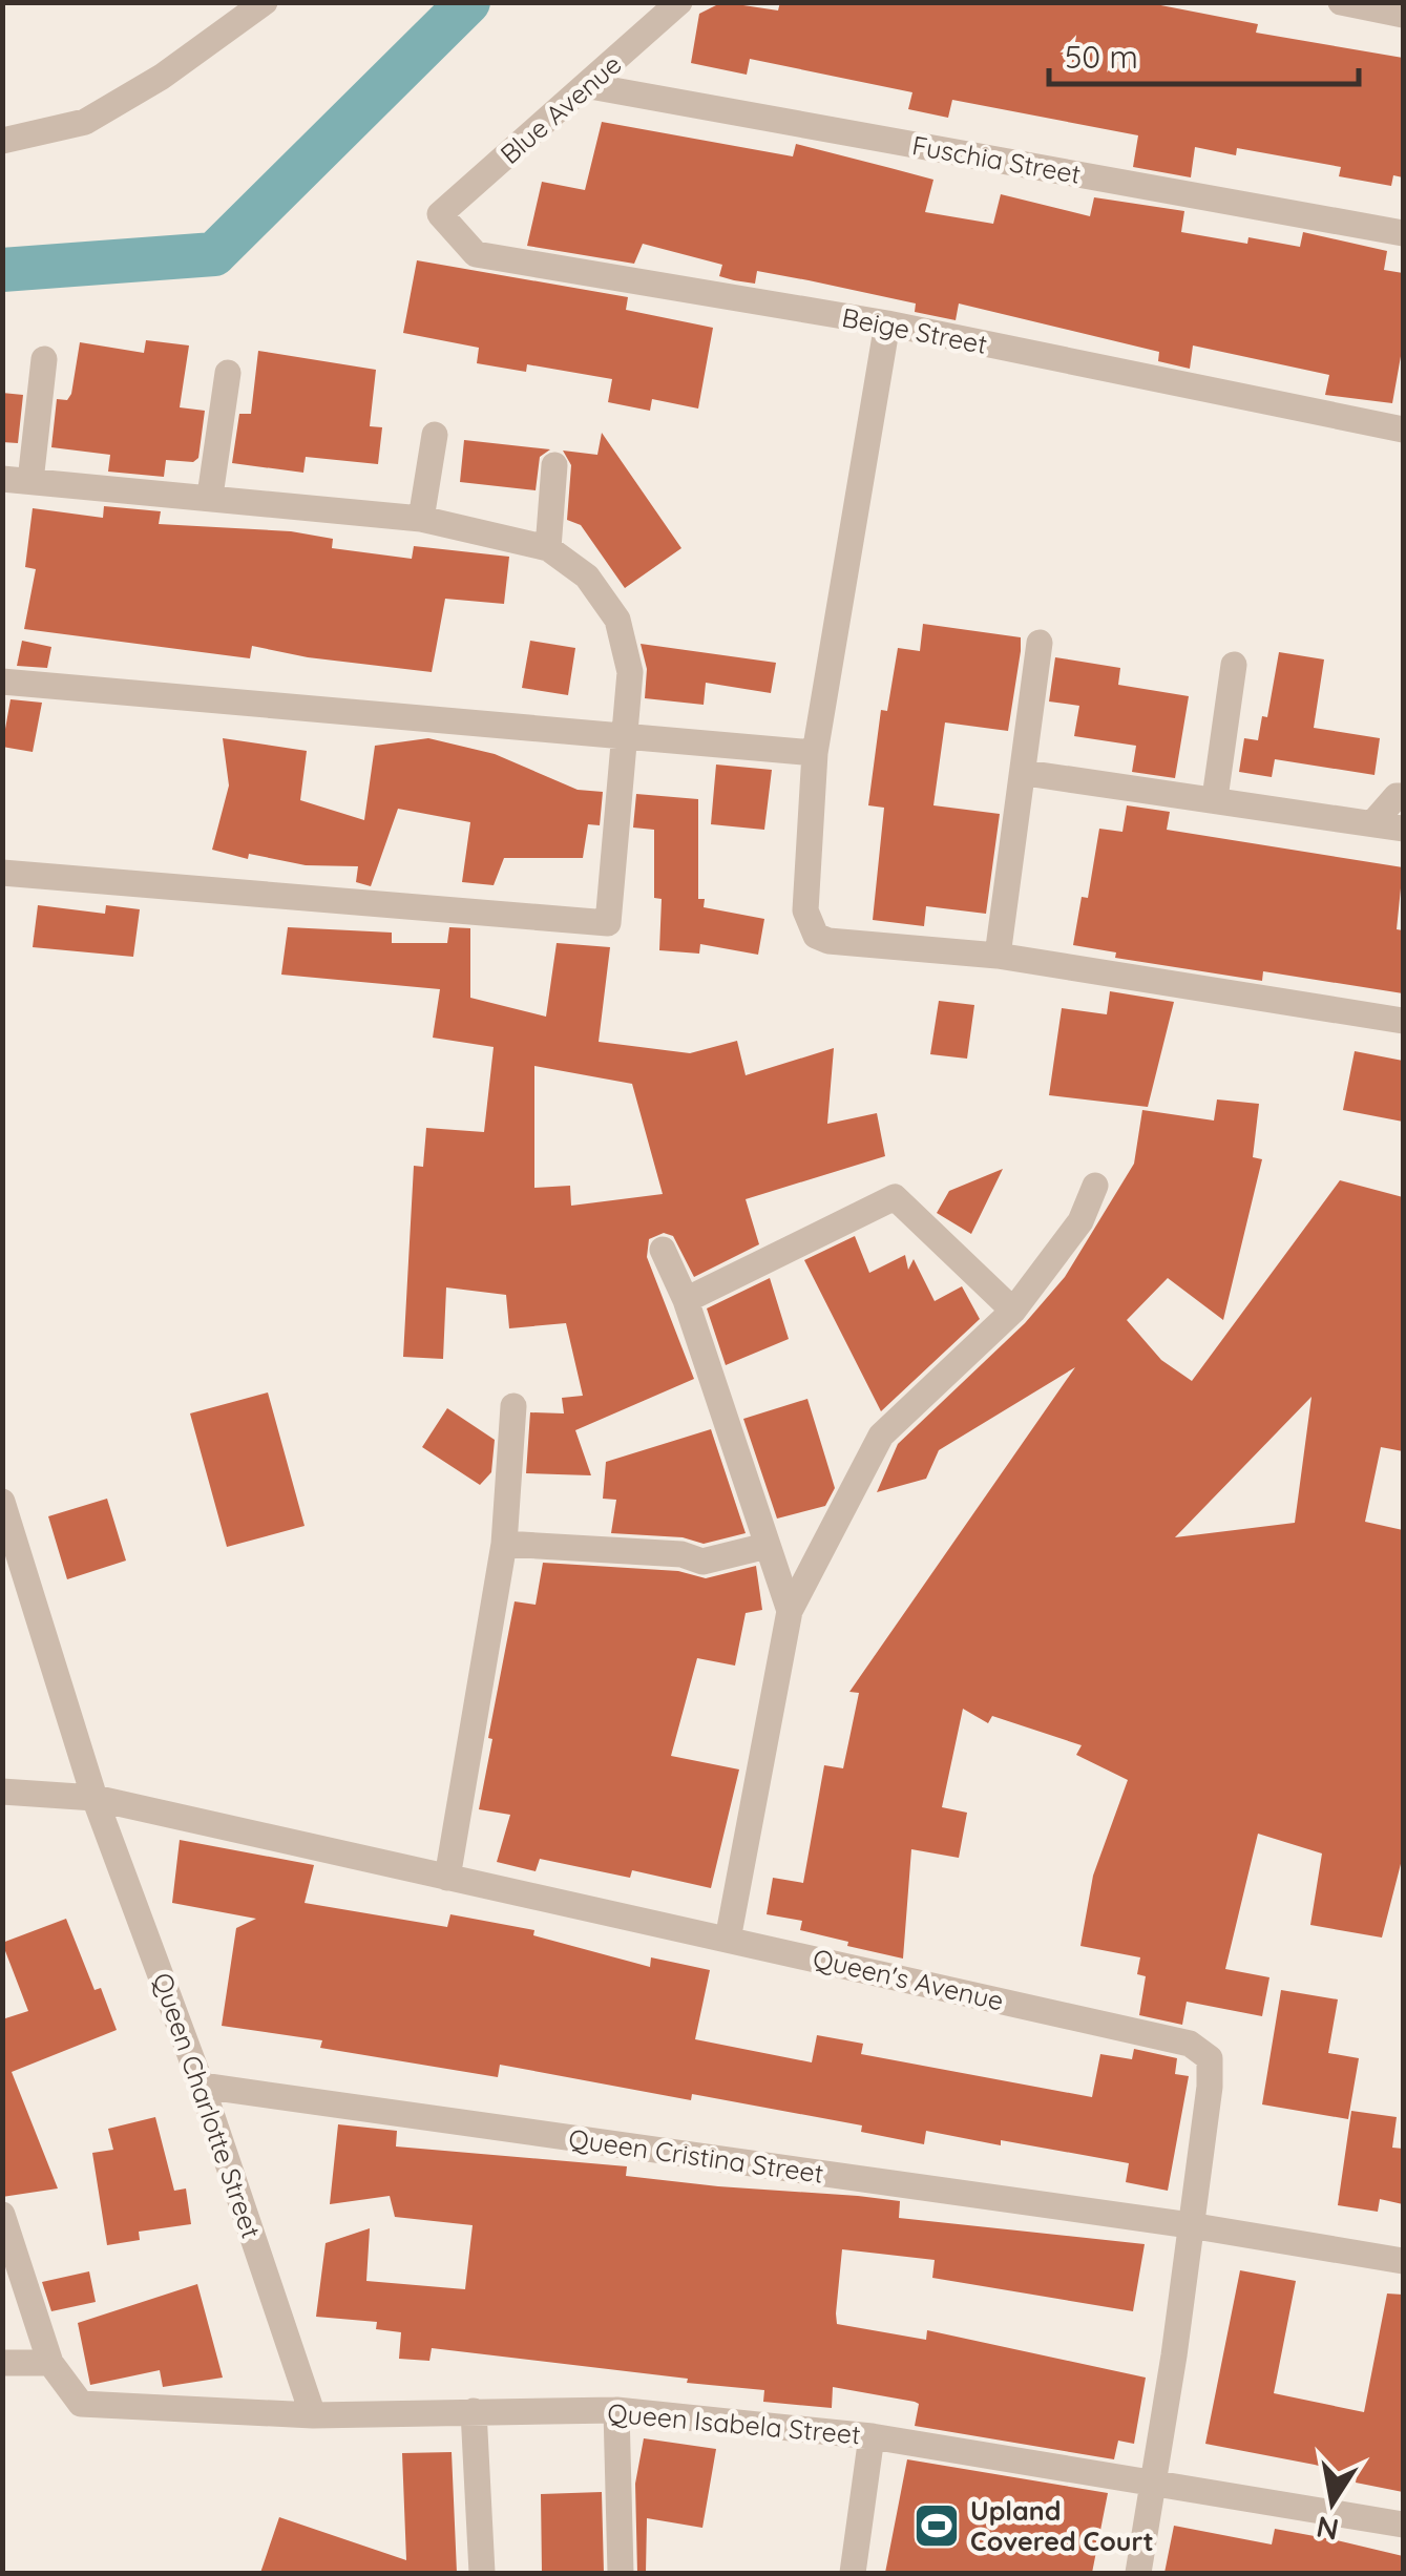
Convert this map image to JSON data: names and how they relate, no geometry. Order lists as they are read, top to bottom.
{
  "streets": {
    "street": [
      "Blue Avenue",
      "Fuschia Street",
      "Beige Street",
      "Queen's Avenue",
      "Queen Charlotte Street",
      "Queen Cristina Street",
      "Queen Isabela Street"
    ]
  },
  "crossings": [
    ["Blue Avenue", "Fuschia Street"],
    ["Blue Avenue", "Beige Street"],
    ["Queen's Avenue", "Queen Charlotte Street"],
    ["Queen's Avenue", "Queen Cristina Street"],
    ["Queen's Avenue", "Queen Isabela Street"],
    ["Queen Charlotte Street", "Queen Cristina Street"],
    ["Queen Charlotte Street", "Queen Isabela Street"]
  ],
  "places": {
    "sports": ["Upland Covered Court"]
  },
  "scale_bar": "50 m",
  "north": "bottom"
}
